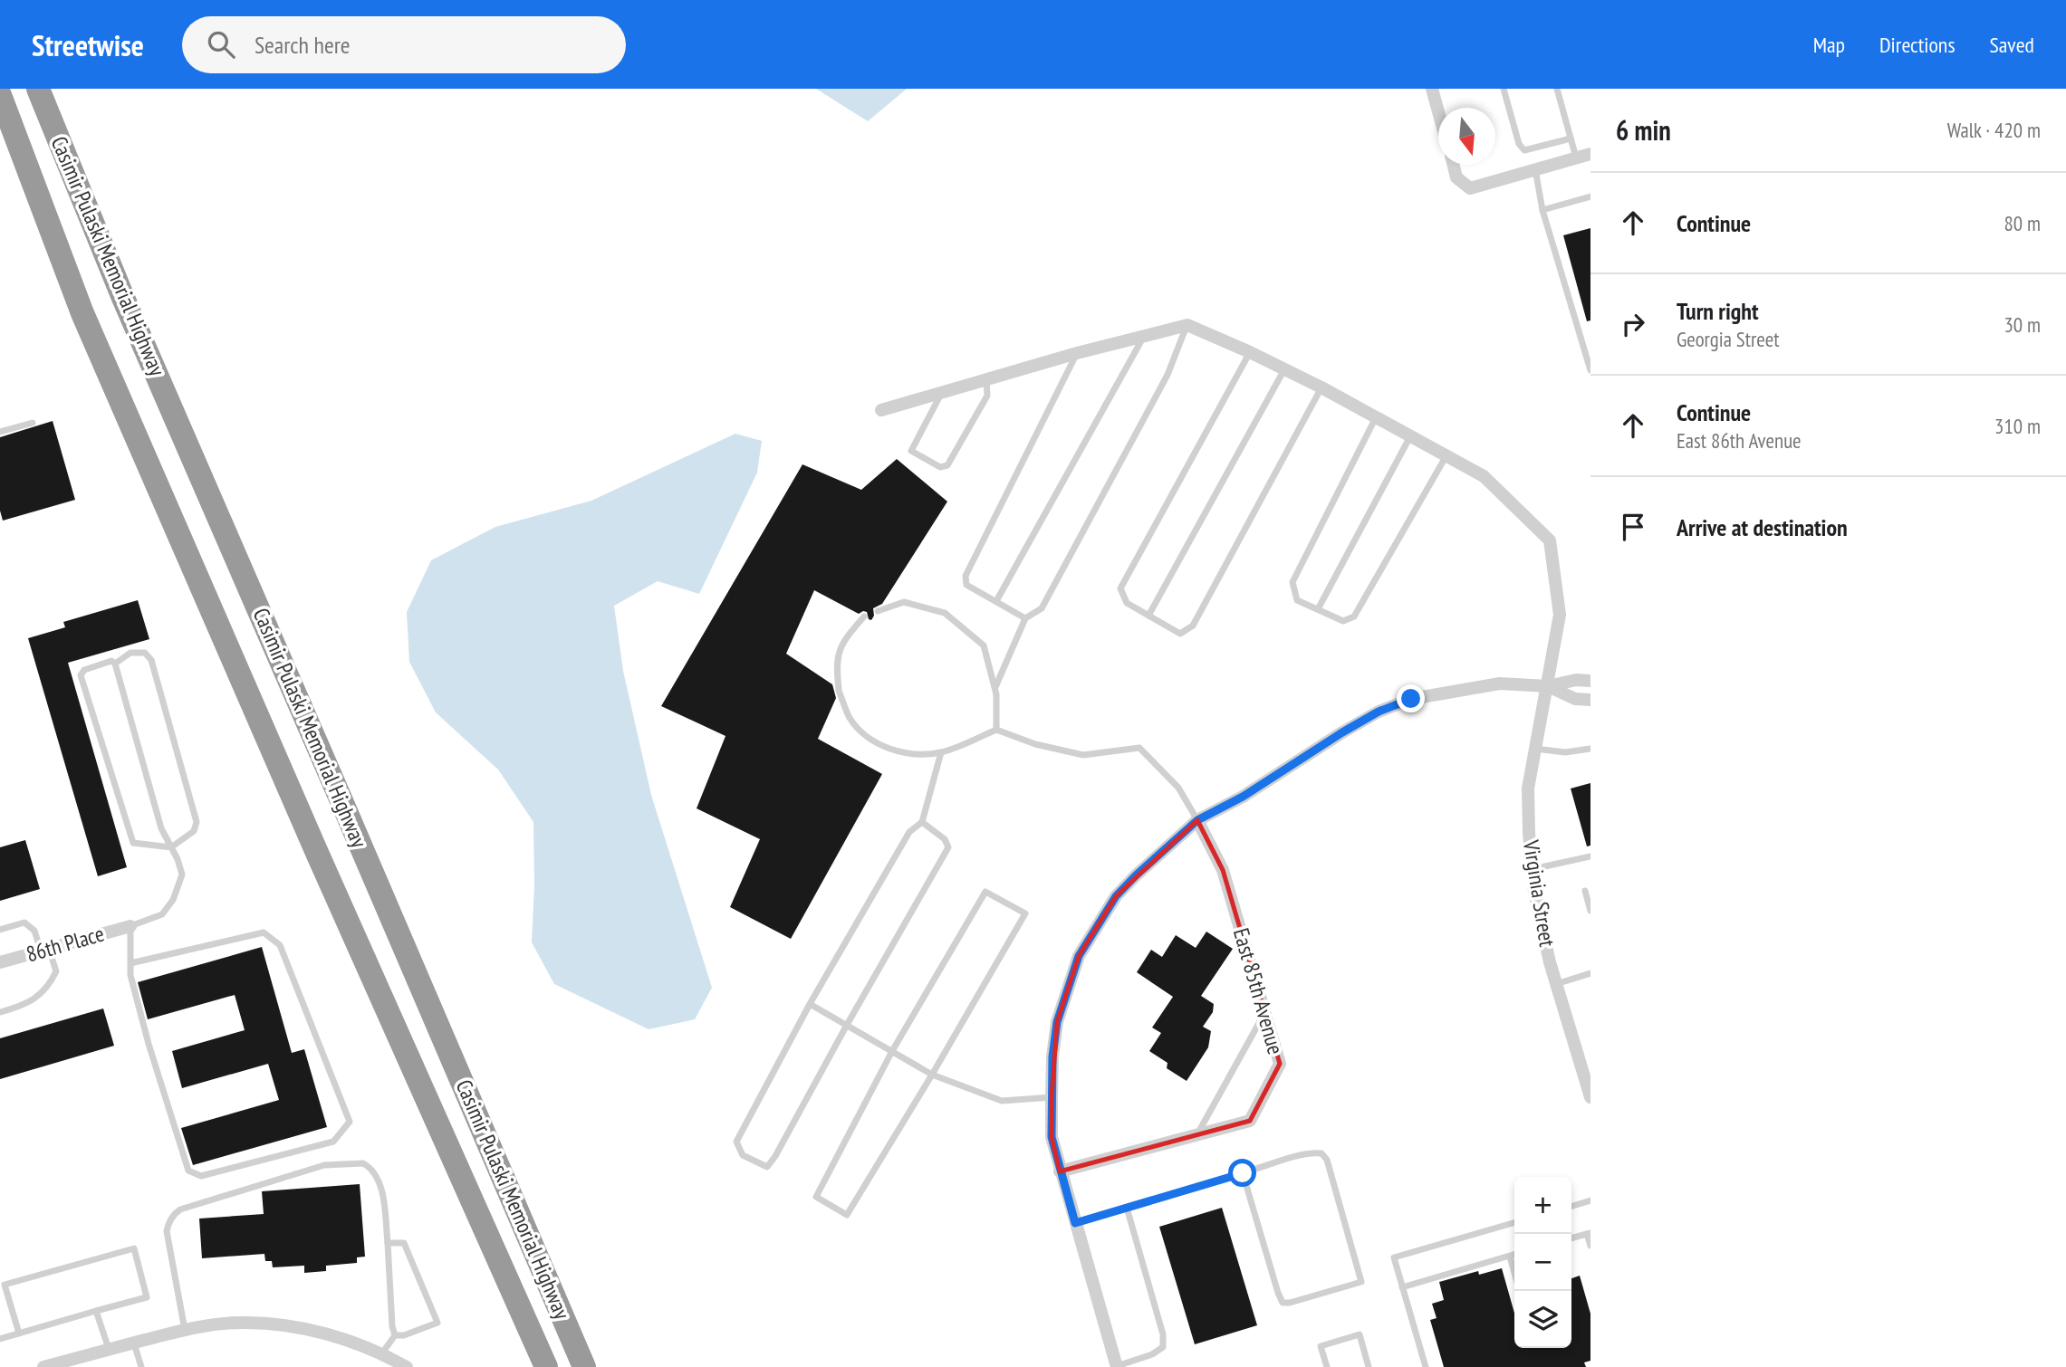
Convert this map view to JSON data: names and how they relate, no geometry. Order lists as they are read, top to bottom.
{
  "streets": {
    "highway": ["Casimir Pulaski Memorial Highway"],
    "street": ["Virginia Street", "86th Place", "East 85th Avenue"]
  },
  "north": "bottom",
  "page": {
    "header": "Streetwise",
    "search": "Search here",
    "nav": ["Map", "Directions", "Saved"],
    "heading": ["6 min", "Walk · 420 m"],
    "list": [
      ["Continue", "80 m"],
      ["Turn right", "Georgia Street", "30 m"],
      ["Continue", "East 86th Avenue", "310 m"],
      "Arrive at destination"
    ],
    "map_buttons": ["+", "−"]
  }
}
